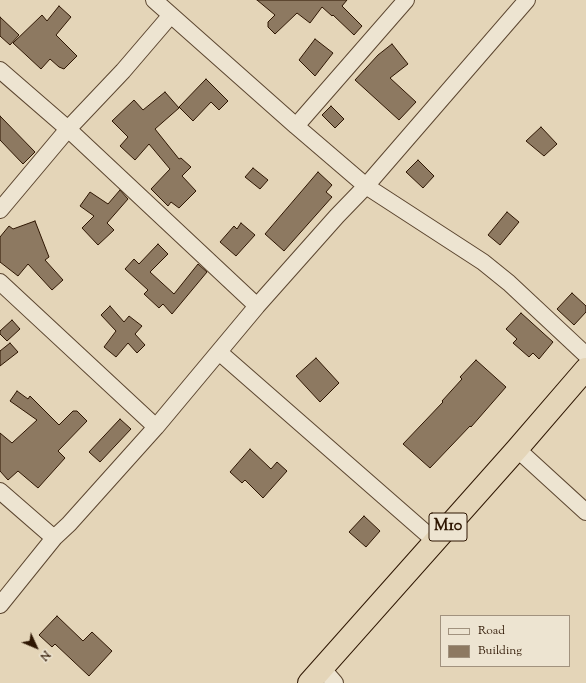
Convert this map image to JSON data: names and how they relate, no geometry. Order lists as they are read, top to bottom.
{
  "streets": {
    "highway": ["M10"]
  },
  "legend": ["Road", "Building"],
  "north": "bottom right"
}
